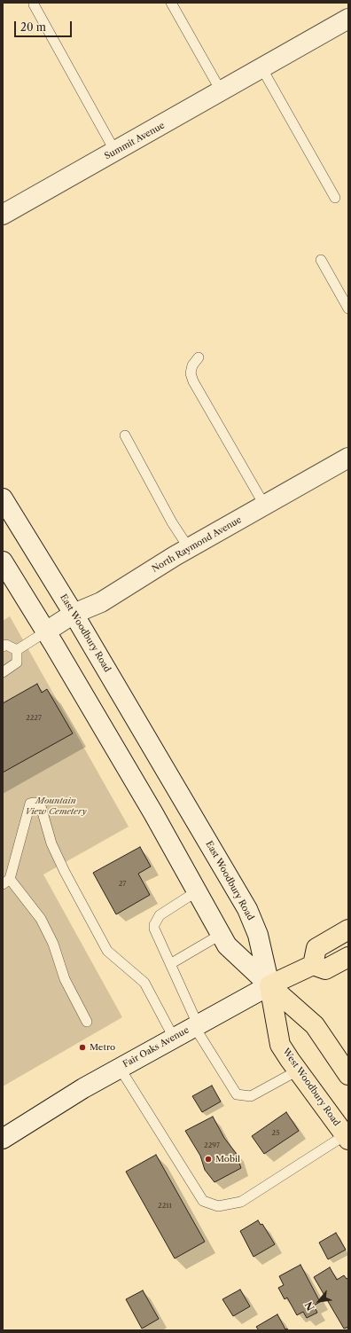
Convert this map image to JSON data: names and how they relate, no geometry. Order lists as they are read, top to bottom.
{
  "streets": {
    "main road": [
      "Summit Avenue",
      "North Raymond Avenue",
      "East Woodbury Road",
      "Fair Oaks Avenue",
      "West Woodbury Road"
    ]
  },
  "crossings": [
    ["North Raymond Avenue", "East Woodbury Road"],
    ["East Woodbury Road", "Fair Oaks Avenue"],
    ["East Woodbury Road", "West Woodbury Road"],
    ["Fair Oaks Avenue", "West Woodbury Road"]
  ],
  "parks": ["Mountain View Cemetery"],
  "places": ["Metro", "Mobil"],
  "house_numbers": [
    "2227",
    "27",
    "25",
    "2297",
    "2211"
  ],
  "scale_bar": "20 m",
  "north": "bottom left"
}
